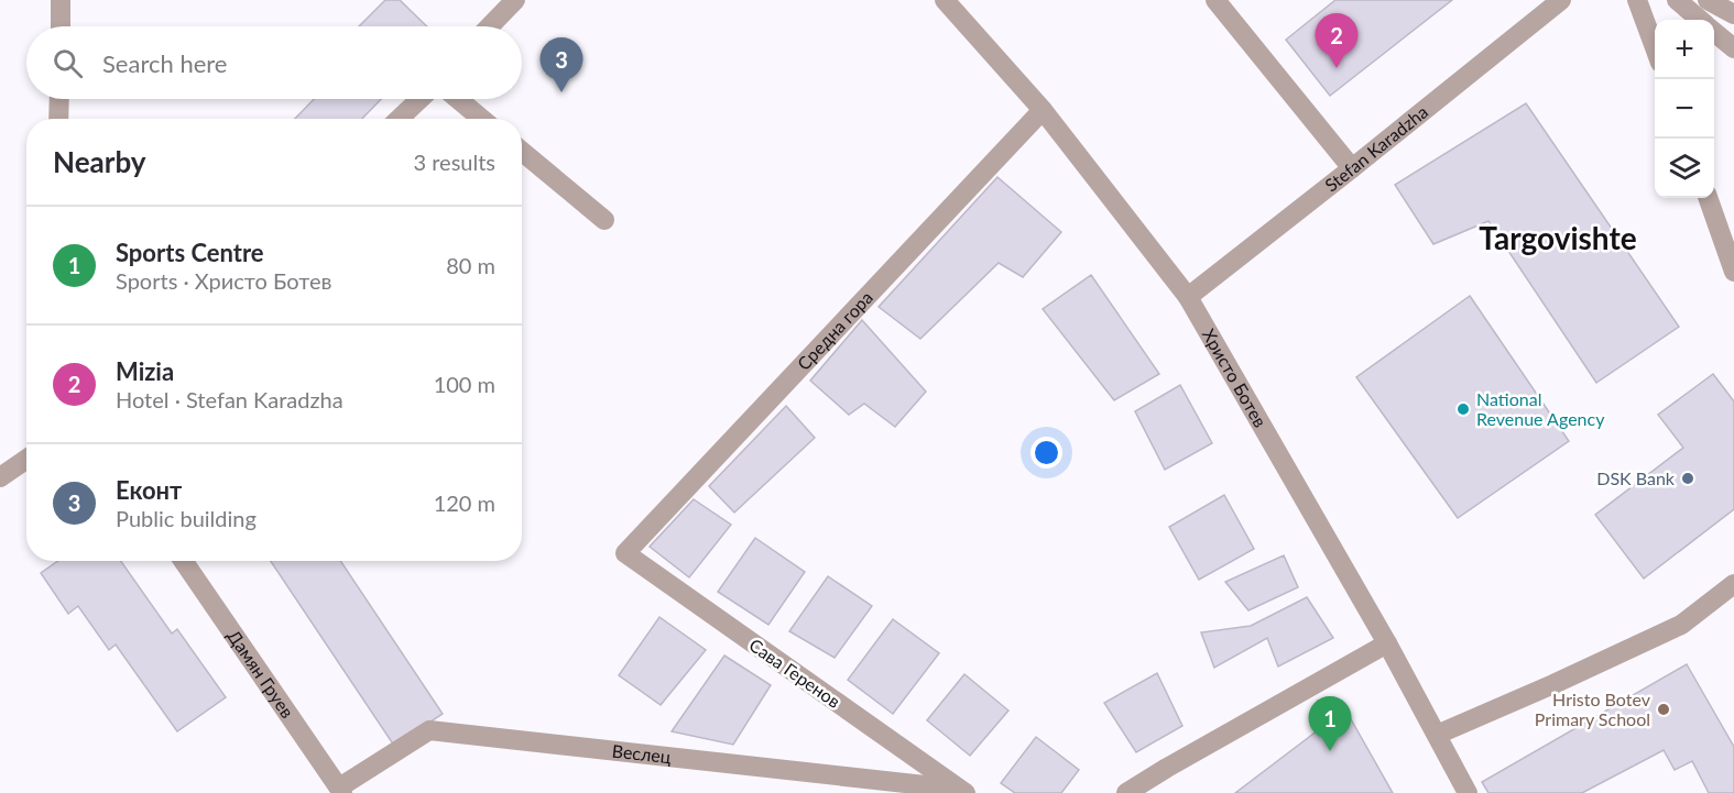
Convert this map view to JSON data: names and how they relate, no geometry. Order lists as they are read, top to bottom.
{
  "streets": {
    "street": [
      "Stefan Karadzha",
      "Средна гора",
      "Христо Ботев",
      "Дамян Груев",
      "Сава Геренов",
      "Веслец"
    ]
  },
  "crossings": [
    ["Stefan Karadzha", "Христо Ботев"],
    ["Средна гора", "Христо Ботев"],
    ["Средна гора", "Сава Геренов"],
    ["Дамян Груев", "Веслец"],
    ["Сава Геренов", "Веслец"]
  ],
  "districts": ["Targovishte"],
  "places": ["National Revenue Agency", "DSK Bank", "Hristo Botev Primary School"],
  "page": {
    "pins": ["2", "3", "1"],
    "map_buttons": ["+", "−"],
    "search": "Search here",
    "heading": ["Nearby", "3 results"],
    "list": [
      {
        "mark": "1",
        "name": "Sports Centre",
        "note": "Sports · Христо Ботев",
        "value": "80 m"
      },
      {
        "mark": "2",
        "name": "Mizia",
        "note": "Hotel · Stefan Karadzha",
        "value": "100 m"
      },
      {
        "mark": "3",
        "name": "Еконт",
        "note": "Public building",
        "value": "120 m"
      }
    ]
  }
}
